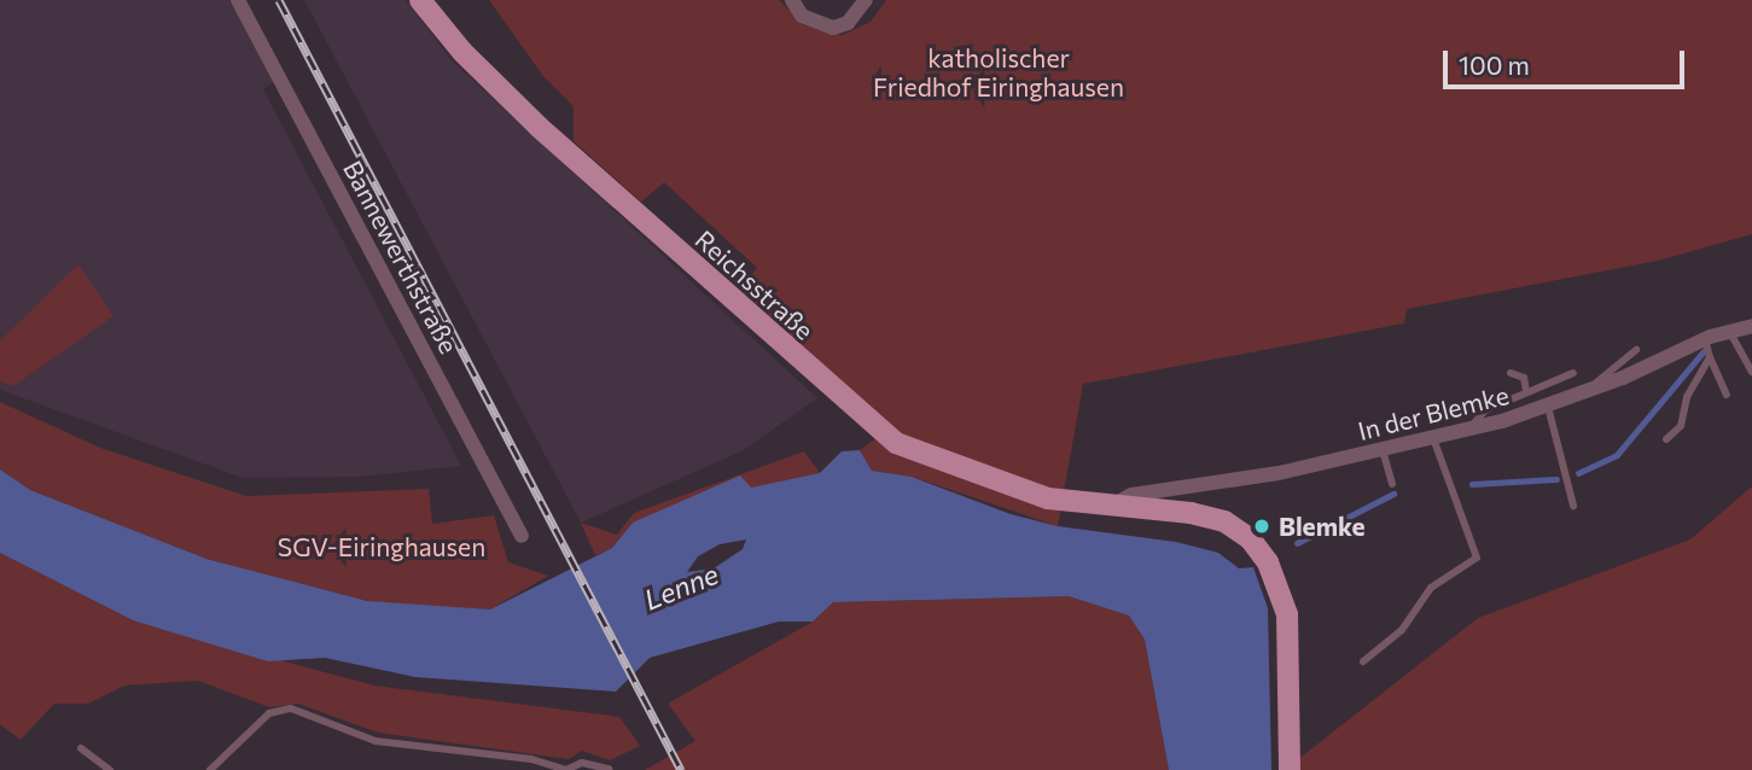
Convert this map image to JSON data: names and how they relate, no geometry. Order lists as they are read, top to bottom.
{
  "streets": {
    "main road": ["Reichsstraße"],
    "street": ["Bannewerthstraße", "In der Blemke"]
  },
  "crossings": [
    ["Reichsstraße", "In der Blemke"]
  ],
  "water": ["Lenne"],
  "parks": ["katholischer Friedhof Eiringhausen", "SGV-Eiringhausen"],
  "places": ["Blemke"],
  "scale_bar": "100 m"
}
